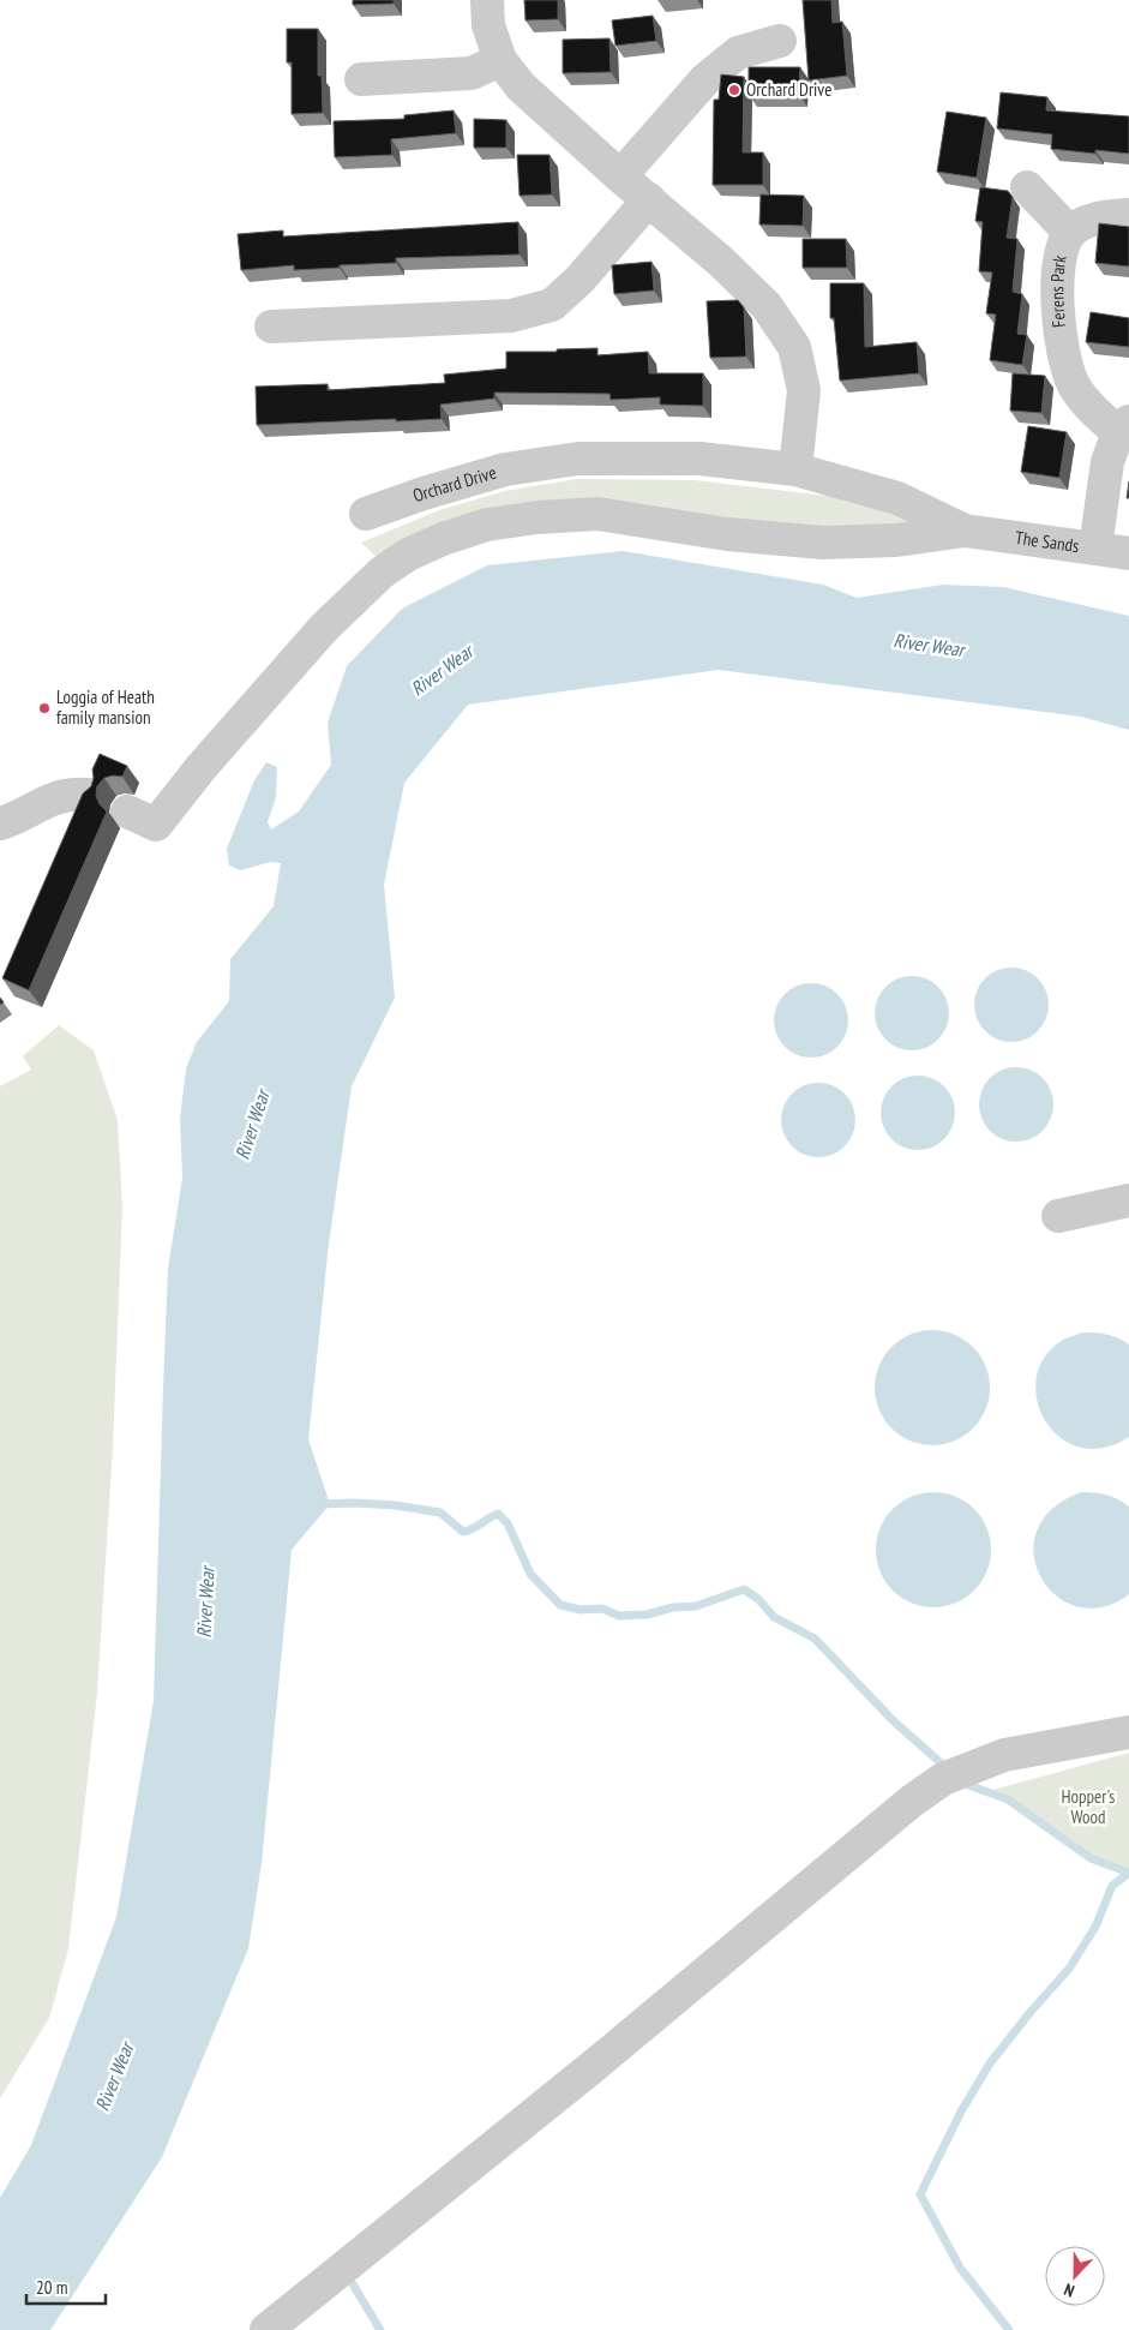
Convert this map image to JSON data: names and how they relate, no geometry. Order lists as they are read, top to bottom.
{
  "streets": {
    "street": ["Ferens Park", "Orchard Drive", "The Sands"]
  },
  "crossings": [
    ["Ferens Park", "The Sands"],
    ["Orchard Drive", "The Sands"]
  ],
  "water": ["River Wear"],
  "parks": ["Hopper's Wood"],
  "places": ["Orchard Drive", "Loggia of Heath family mansion"],
  "scale_bar": "20 m",
  "north": "bottom"
}
